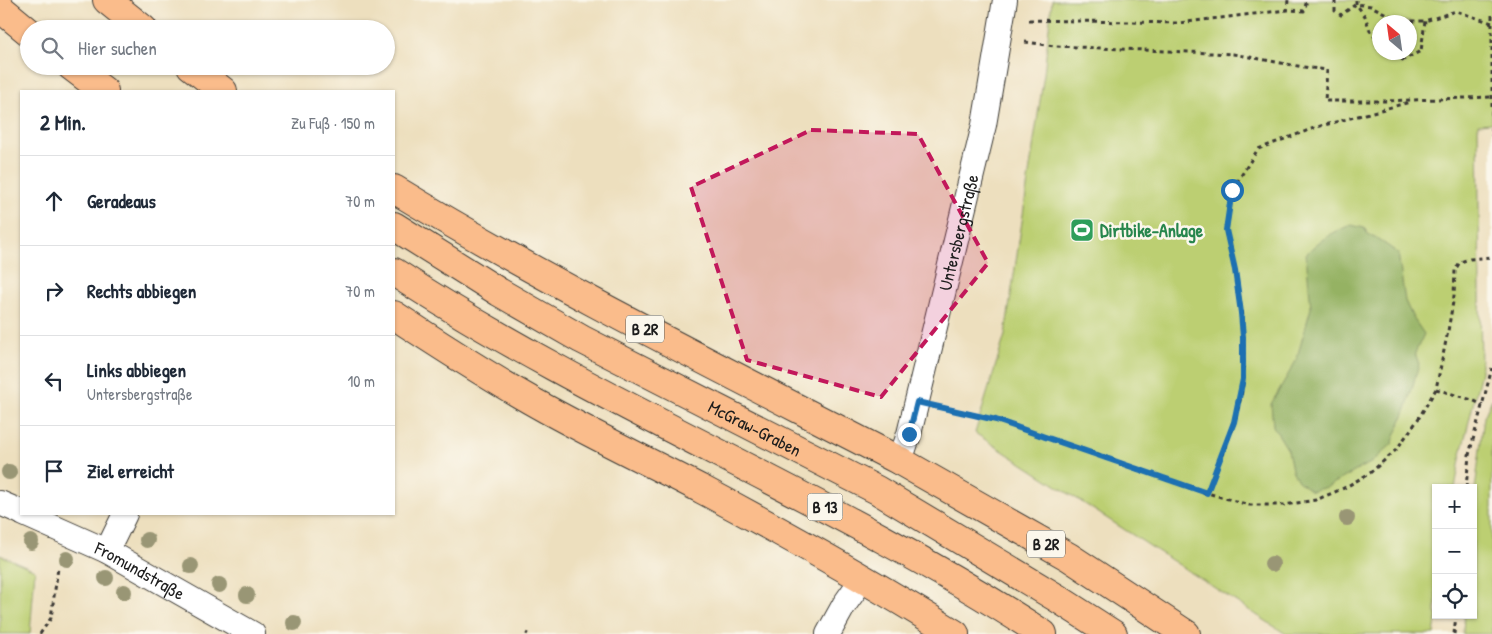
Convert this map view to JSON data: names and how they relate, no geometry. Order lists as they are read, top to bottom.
{
  "streets": {
    "main road": ["B 2R", "McGraw-Graben", "B 13"],
    "street": ["Untersbergstraße", "Fromundstraße"]
  },
  "crossings": [
    ["Untersbergstraße", "B 2R"]
  ],
  "places": {
    "sports": ["Dirtbike-Anlage"]
  },
  "north": "top left",
  "page": {
    "search": "Hier suchen",
    "heading": ["2 Min.", "Zu Fuß · 150 m"],
    "list": [
      ["Geradeaus", "70 m"],
      ["Rechts abbiegen", "70 m"],
      ["Links abbiegen", "Untersbergstraße", "10 m"],
      "Ziel erreicht"
    ],
    "map_buttons": ["+", "−"]
  }
}
